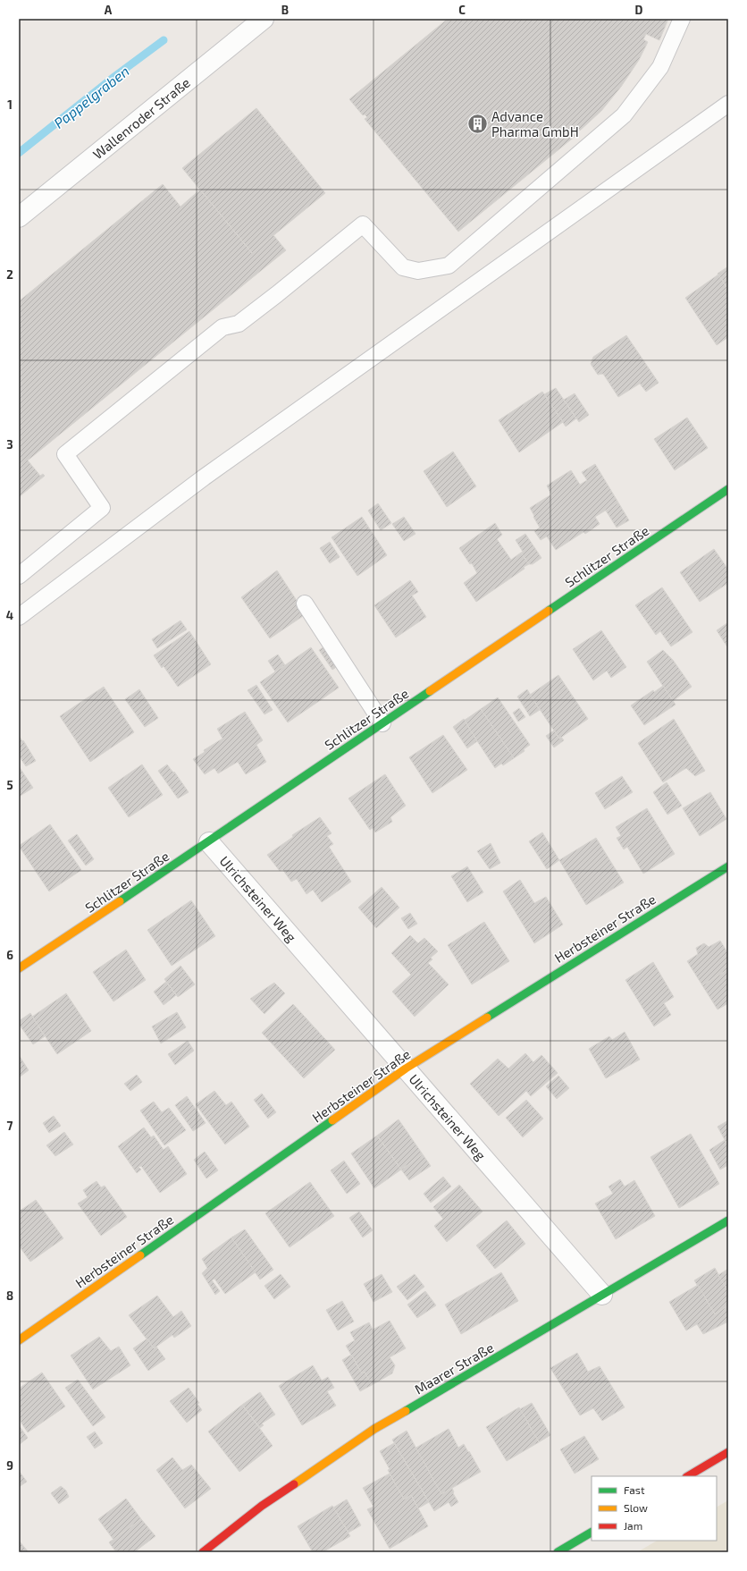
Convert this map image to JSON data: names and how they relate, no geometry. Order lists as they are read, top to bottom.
{
  "streets": {
    "street": [
      "Wallenroder Straße",
      "Schlitzer Straße",
      "Ulrichsteiner Weg",
      "Herbsteiner Straße",
      "Maarer Straße"
    ]
  },
  "crossings": [
    ["Schlitzer Straße", "Ulrichsteiner Weg"],
    ["Ulrichsteiner Weg", "Herbsteiner Straße"],
    ["Ulrichsteiner Weg", "Maarer Straße"]
  ],
  "water": ["Pappelgraben"],
  "places": {
    "building": ["Advance Pharma GmbH"]
  },
  "legend": ["Fast", "Slow", "Jam"],
  "grid": {
    "columns": [
      "A",
      "B",
      "C",
      "D"
    ],
    "rows": [
      "1",
      "2",
      "3",
      "4",
      "5",
      "6",
      "7",
      "8",
      "9"
    ]
  }
}
